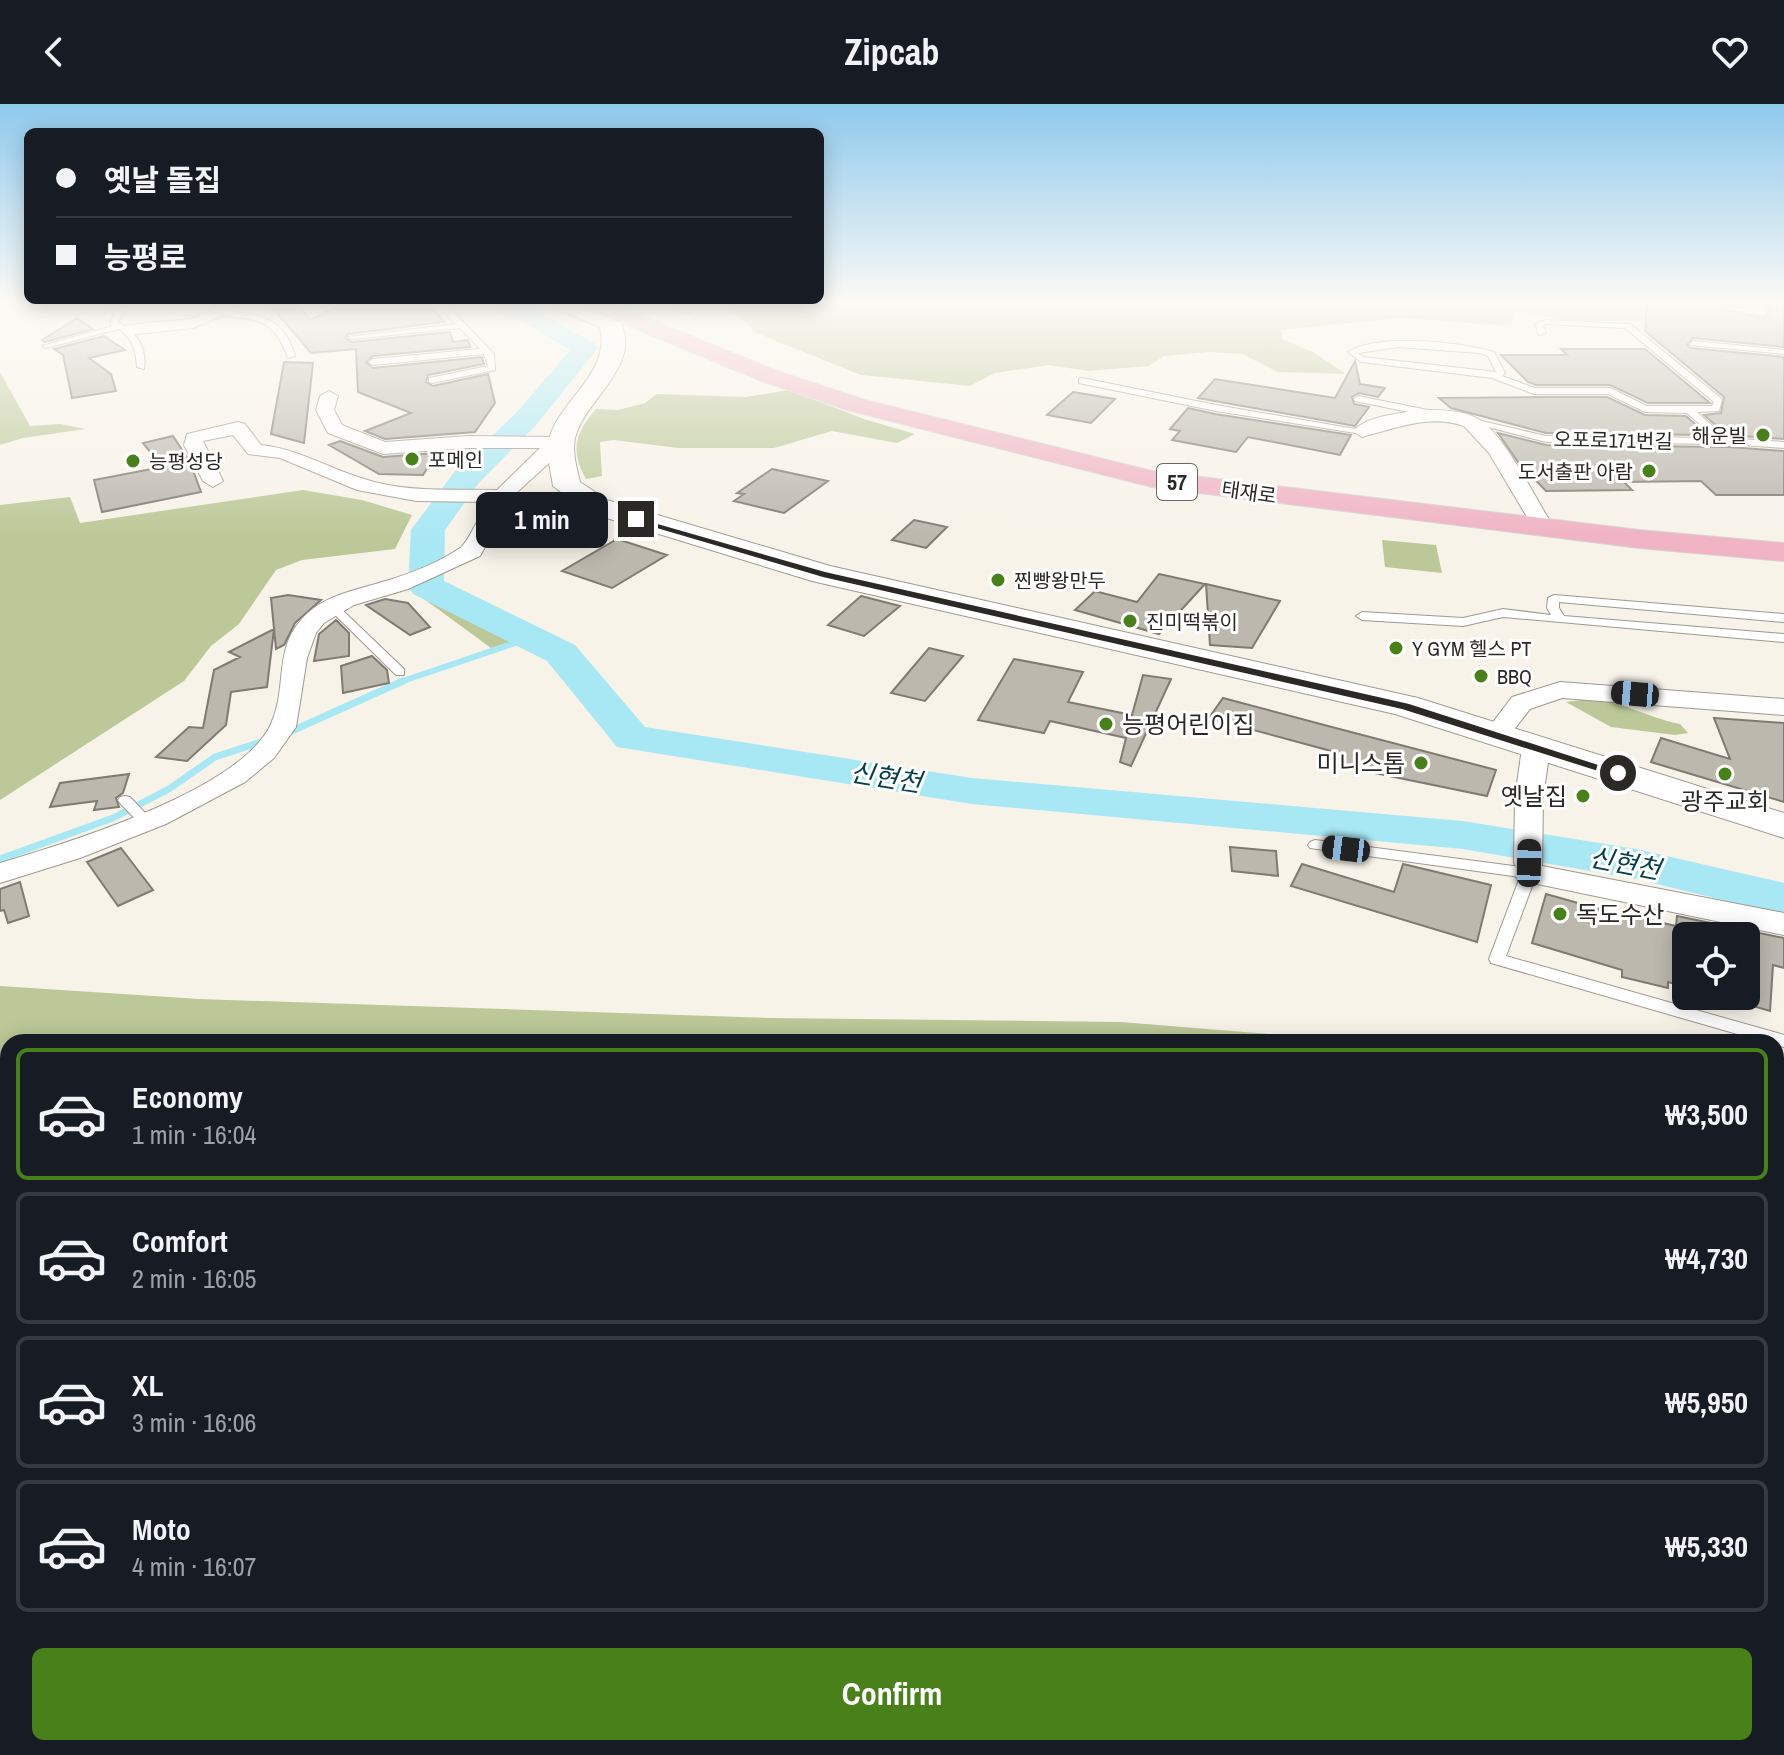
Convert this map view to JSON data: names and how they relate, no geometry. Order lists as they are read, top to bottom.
{
  "streets": {
    "highway": ["57", "태재로"],
    "street": ["오포로171번길"]
  },
  "water": ["신현천"],
  "places": [
    "해운빌",
    "포메인",
    "능평성당",
    "도서출판 아람",
    "찐빵왕만두",
    "진미떡볶이",
    "Y GYM 헬스 PT",
    "BBQ",
    "능평어린이집",
    "미니스톱",
    "광주교회",
    "옛날집",
    "독도수산"
  ],
  "page": {
    "header": "Zipcab",
    "banner": ["옛날 돌집", "능평로"],
    "bubble": "1 min",
    "list": [
      {
        "name": "Economy",
        "note": "1 min · 16:04",
        "value": "₩3,500"
      },
      {
        "name": "Comfort",
        "note": "2 min · 16:05",
        "value": "₩4,730"
      },
      {
        "name": "XL",
        "note": "3 min · 16:06",
        "value": "₩5,950"
      },
      {
        "name": "Moto",
        "note": "4 min · 16:07",
        "value": "₩5,330"
      }
    ],
    "buttons": "Confirm"
  }
}
